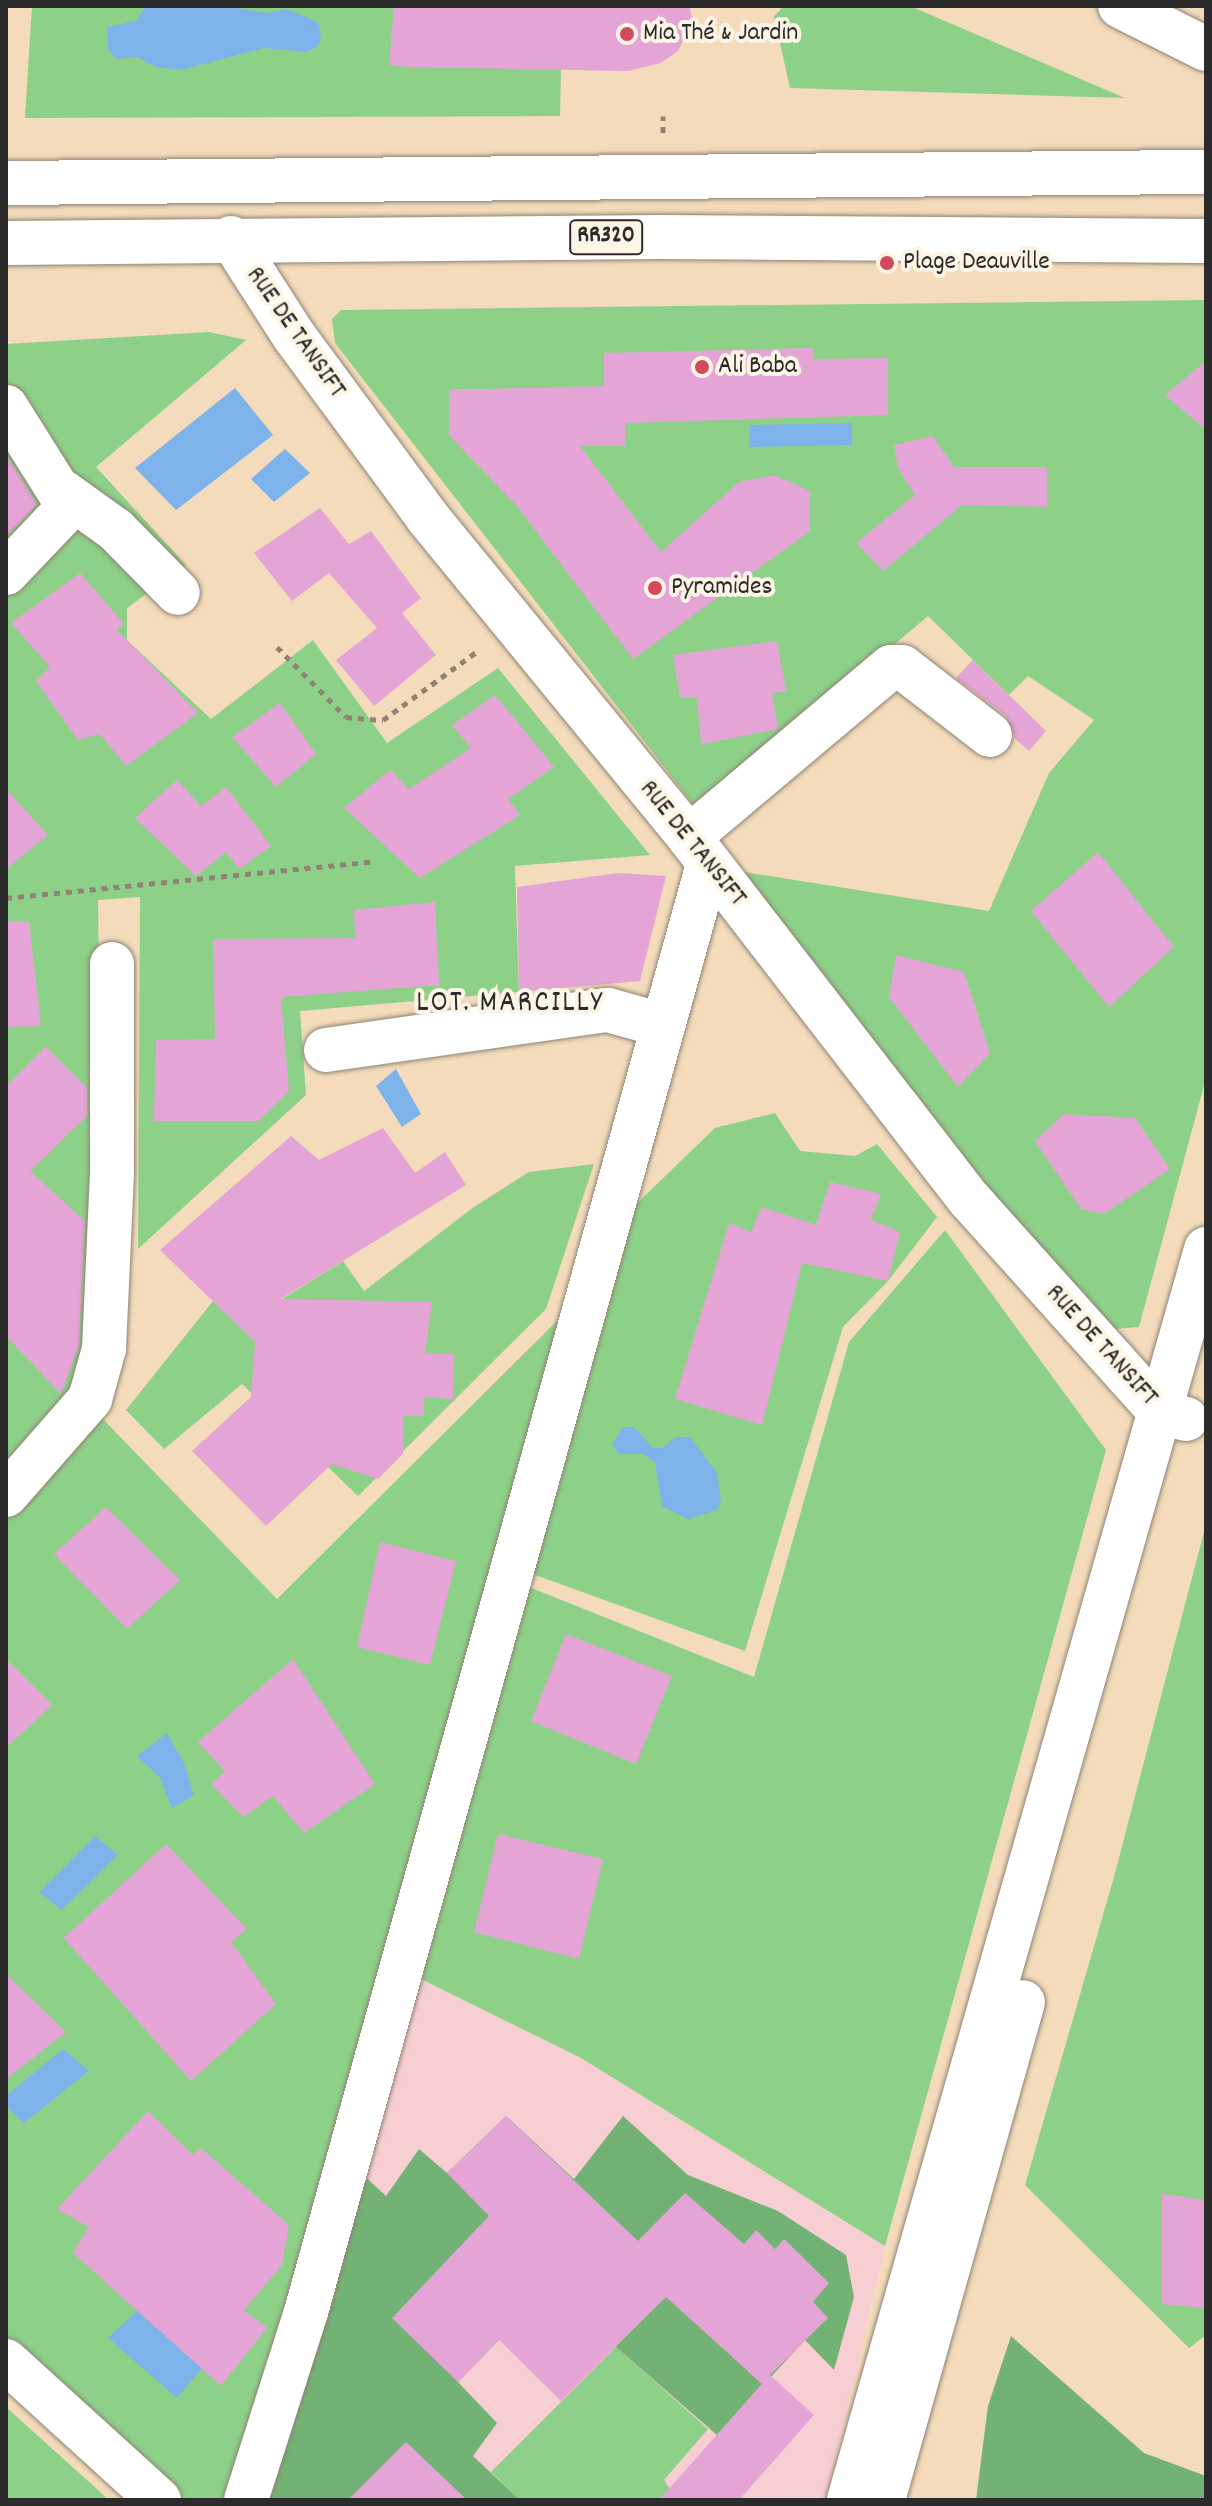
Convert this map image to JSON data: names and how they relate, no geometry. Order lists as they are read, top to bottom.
{
  "streets": {
    "main road": ["RR320", "RUE DE TANSIFT"]
  },
  "crossings": [
    ["RR320", "RUE DE TANSIFT"]
  ],
  "districts": ["LOT. MARCILLY"],
  "places": [
    "Mia Thé & Jardin",
    "Plage Deauville",
    "Ali Baba",
    "Pyramides"
  ]
}
